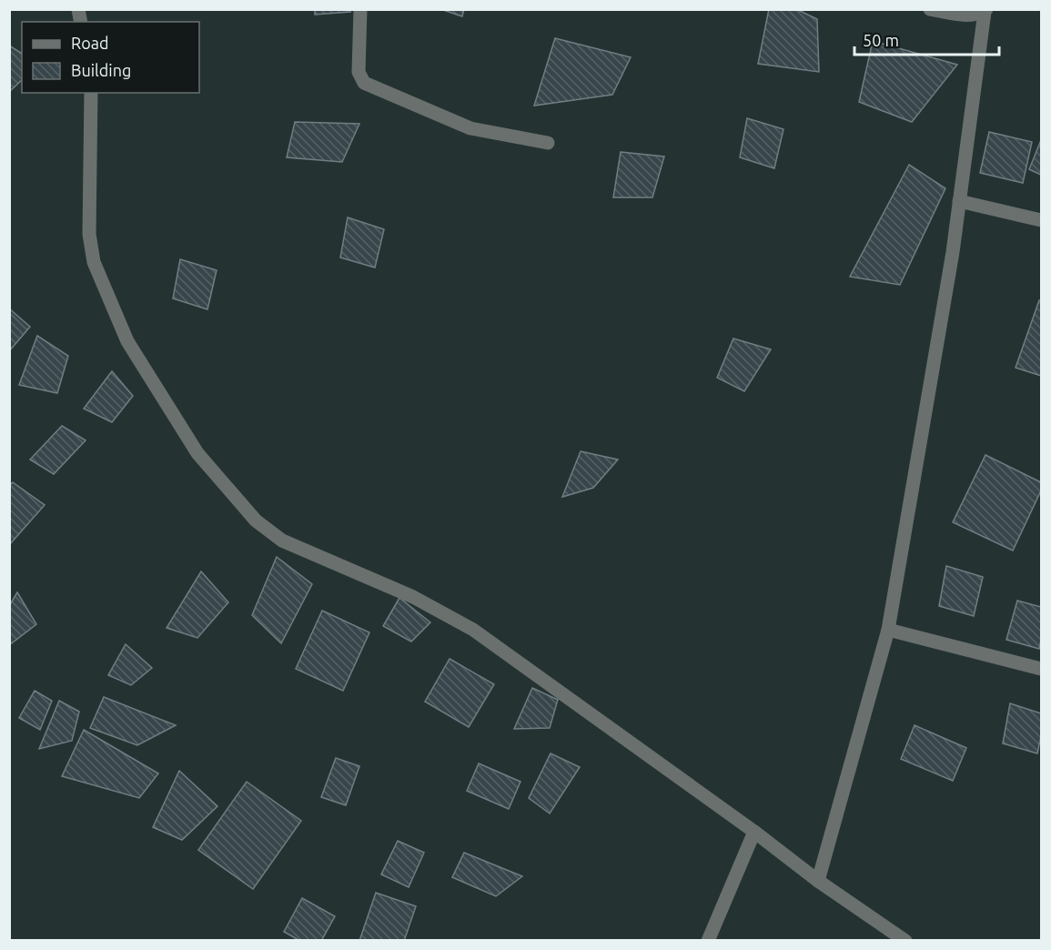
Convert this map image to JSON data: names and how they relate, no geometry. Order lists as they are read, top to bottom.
{
  "legend": ["Road", "Building"],
  "scale_bar": "50 m"
}
